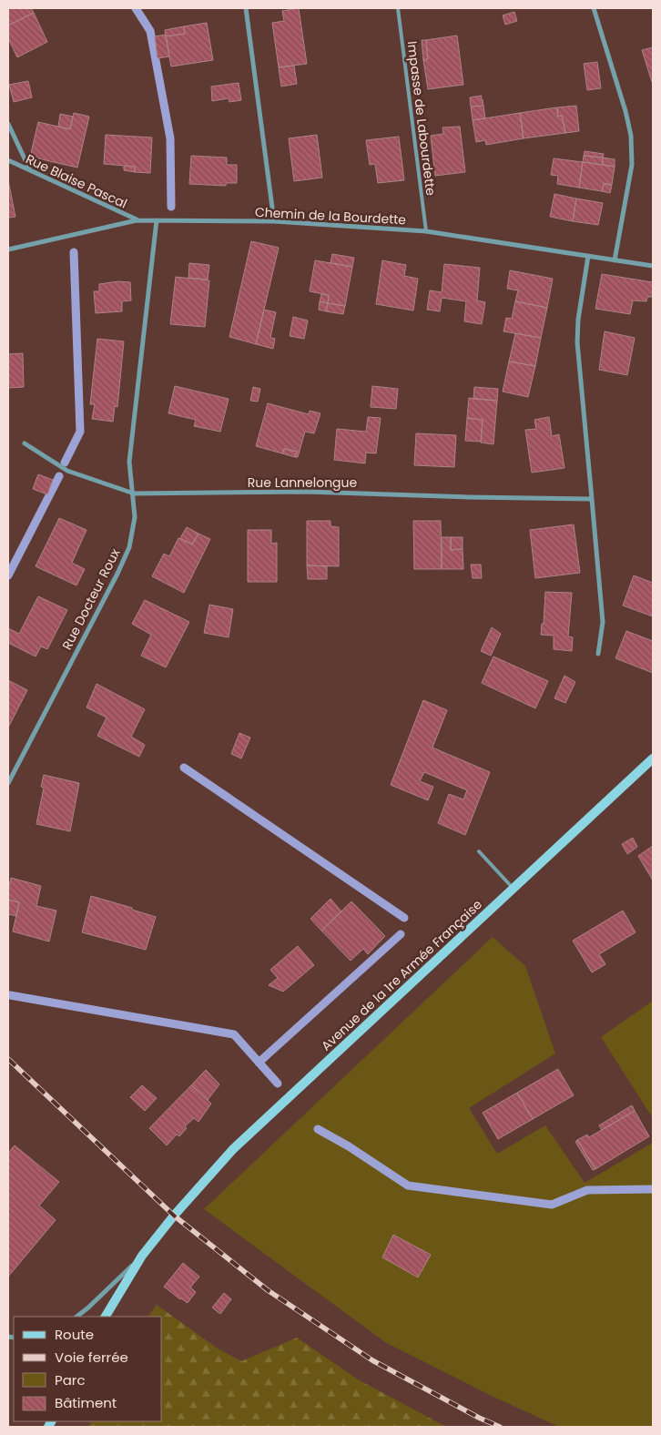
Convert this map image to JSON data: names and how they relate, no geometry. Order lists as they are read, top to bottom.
{
  "streets": {
    "main road": ["Avenue de la 1re Armée Française"],
    "street": [
      "Rue Blaise Pascal",
      "Chemin de la Bourdette",
      "Rue Lannelongue",
      "Rue Docteur Roux"
    ],
    "lane": ["Impasse de Labourdette"]
  },
  "crossings": [
    ["Impasse de Labourdette", "Chemin de la Bourdette"],
    ["Rue Blaise Pascal", "Chemin de la Bourdette"],
    ["Chemin de la Bourdette", "Rue Docteur Roux"],
    ["Rue Lannelongue", "Rue Docteur Roux"]
  ],
  "legend": [
    "Route",
    "Voie ferrée",
    "Parc",
    "Bâtiment"
  ]
}
